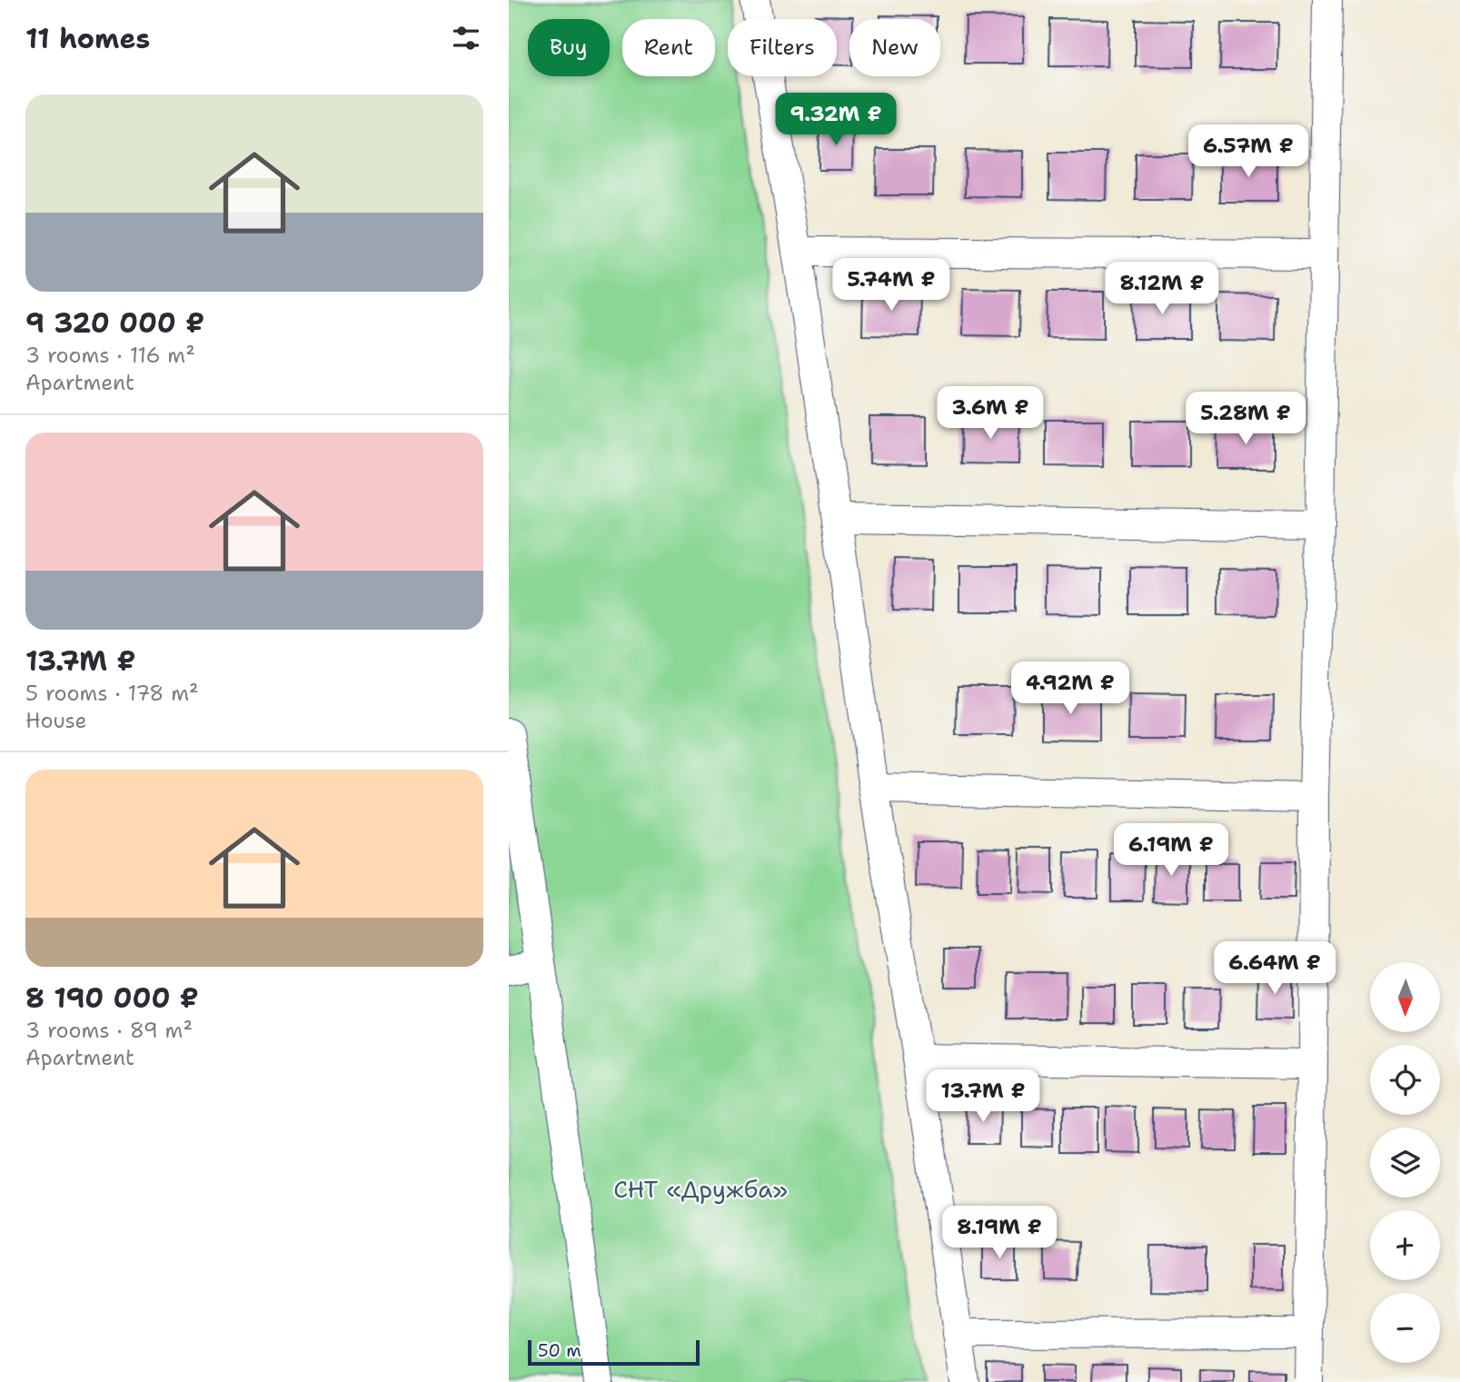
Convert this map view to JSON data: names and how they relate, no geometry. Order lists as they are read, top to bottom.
{
  "parks": ["СНТ «Дружба»"],
  "scale_bar": "50 m",
  "north": "bottom",
  "page": {
    "heading": "11 homes",
    "chip": [
      "Buy",
      "Rent",
      "Filters",
      "New"
    ],
    "list": [
      {
        "name": "9 320 000 ₽",
        "note": "3 rooms · 116 m² · Apartment"
      },
      {
        "name": "13.7M ₽",
        "note": "5 rooms · 178 m² · House"
      },
      {
        "name": "8 190 000 ₽",
        "note": "3 rooms · 89 m² · Apartment"
      }
    ],
    "price": [
      "9.32M ₽",
      "6.57M ₽",
      "5.74M ₽",
      "8.12M ₽",
      "3.6M ₽",
      "5.28M ₽",
      "4.92M ₽",
      "6.19M ₽",
      "6.64M ₽",
      "13.7M ₽",
      "8.19M ₽"
    ],
    "map_buttons": ["+", "−"],
    "scale": "50 m"
  }
}
